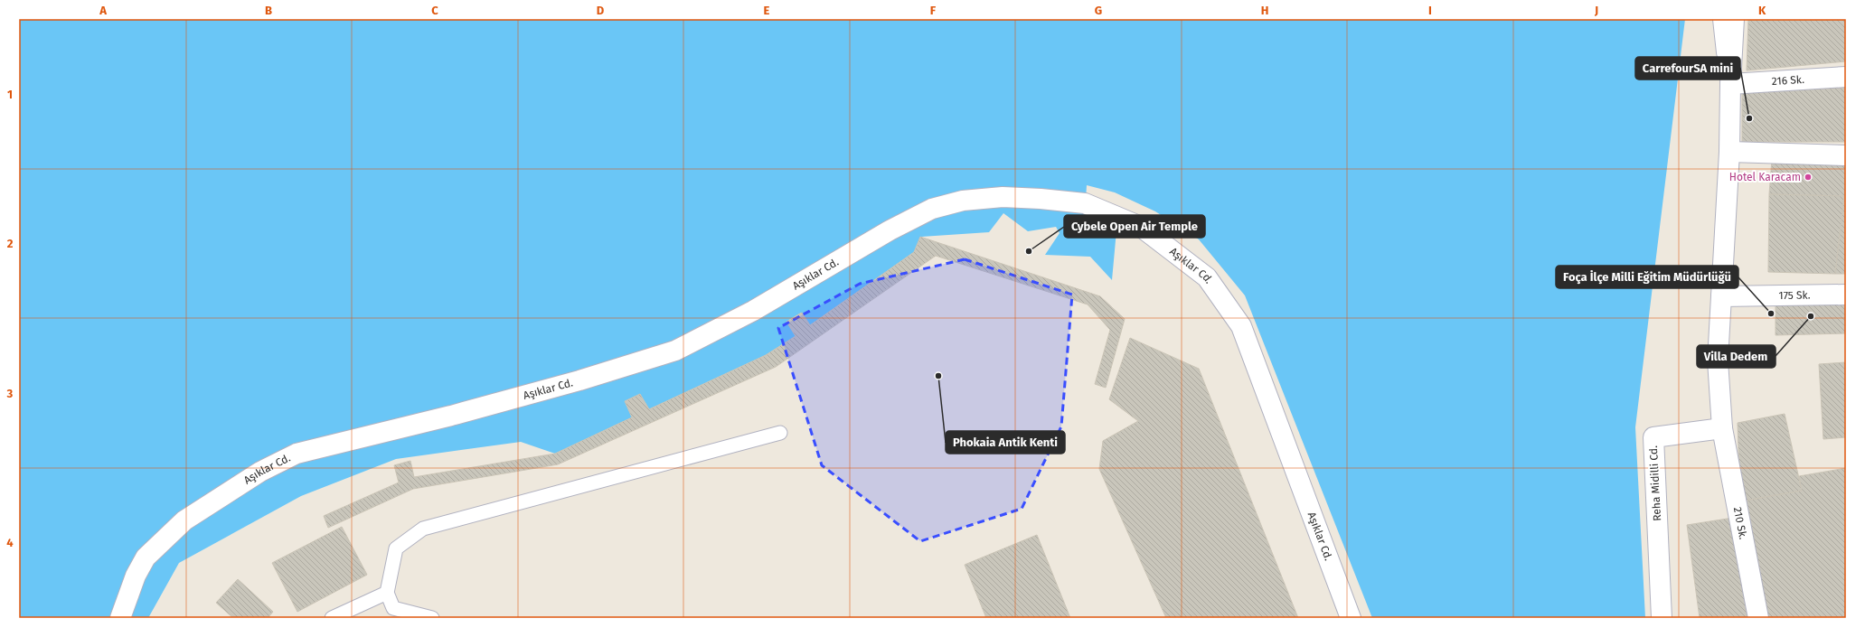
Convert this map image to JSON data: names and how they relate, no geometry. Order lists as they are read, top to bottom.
{
  "streets": {
    "street": [
      "216 Sk.",
      "Aşıklar Cd.",
      "175 Sk.",
      "Reha Midilli Cd.",
      "210 Sk."
    ]
  },
  "crossings": [
    ["Reha Midilli Cd.", "210 Sk."]
  ],
  "places": [
    "CarrefourSA mini",
    "Hotel Karacam",
    "Cybele Open Air Temple",
    "Foça İlçe Milli Eğitim Müdürlüğü",
    "Villa Dedem",
    "Phokaia Antik Kenti"
  ],
  "grid": {
    "columns": [
      "A",
      "B",
      "C",
      "D",
      "E",
      "F",
      "G",
      "H",
      "I",
      "J",
      "K"
    ],
    "rows": [
      "1",
      "2",
      "3",
      "4"
    ]
  }
}
